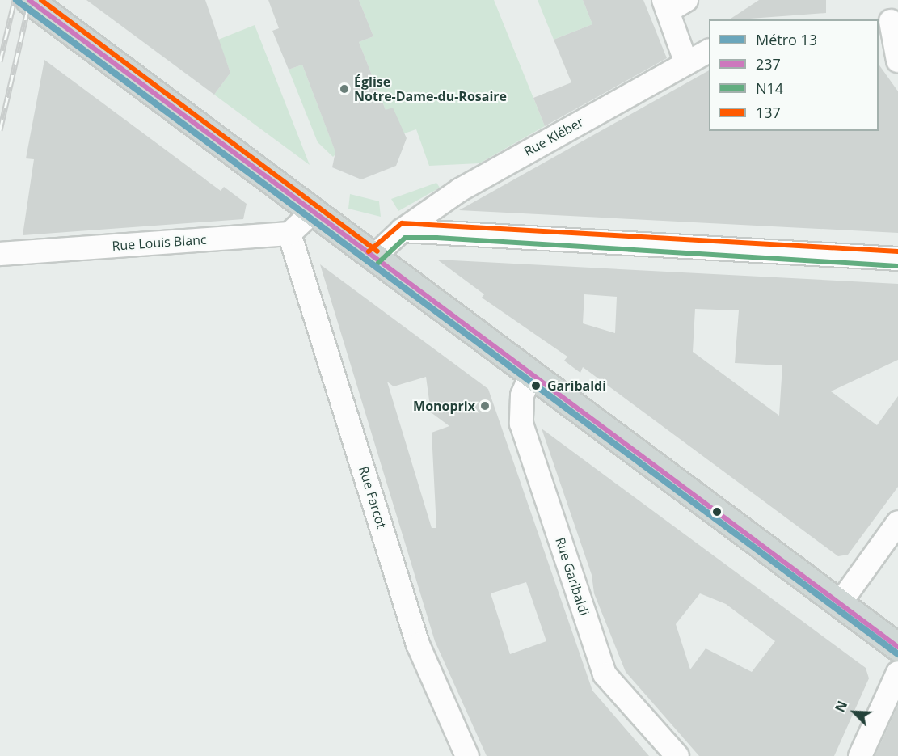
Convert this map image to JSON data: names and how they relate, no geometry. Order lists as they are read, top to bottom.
{
  "streets": {
    "street": [
      "Rue Kléber",
      "Rue Louis Blanc",
      "Rue Farcot",
      "Rue Garibaldi"
    ]
  },
  "crossings": [
    ["Rue Louis Blanc", "Rue Farcot"]
  ],
  "places": ["Église Notre-Dame-du-Rosaire", "Garibaldi", "Monoprix"],
  "lines": [
    "metro line 13",
    "transit line 237",
    "transit line 137",
    "transit line N14"
  ],
  "legend": [
    "Métro 13",
    "237",
    "N14",
    "137"
  ],
  "north": "top left"
}
